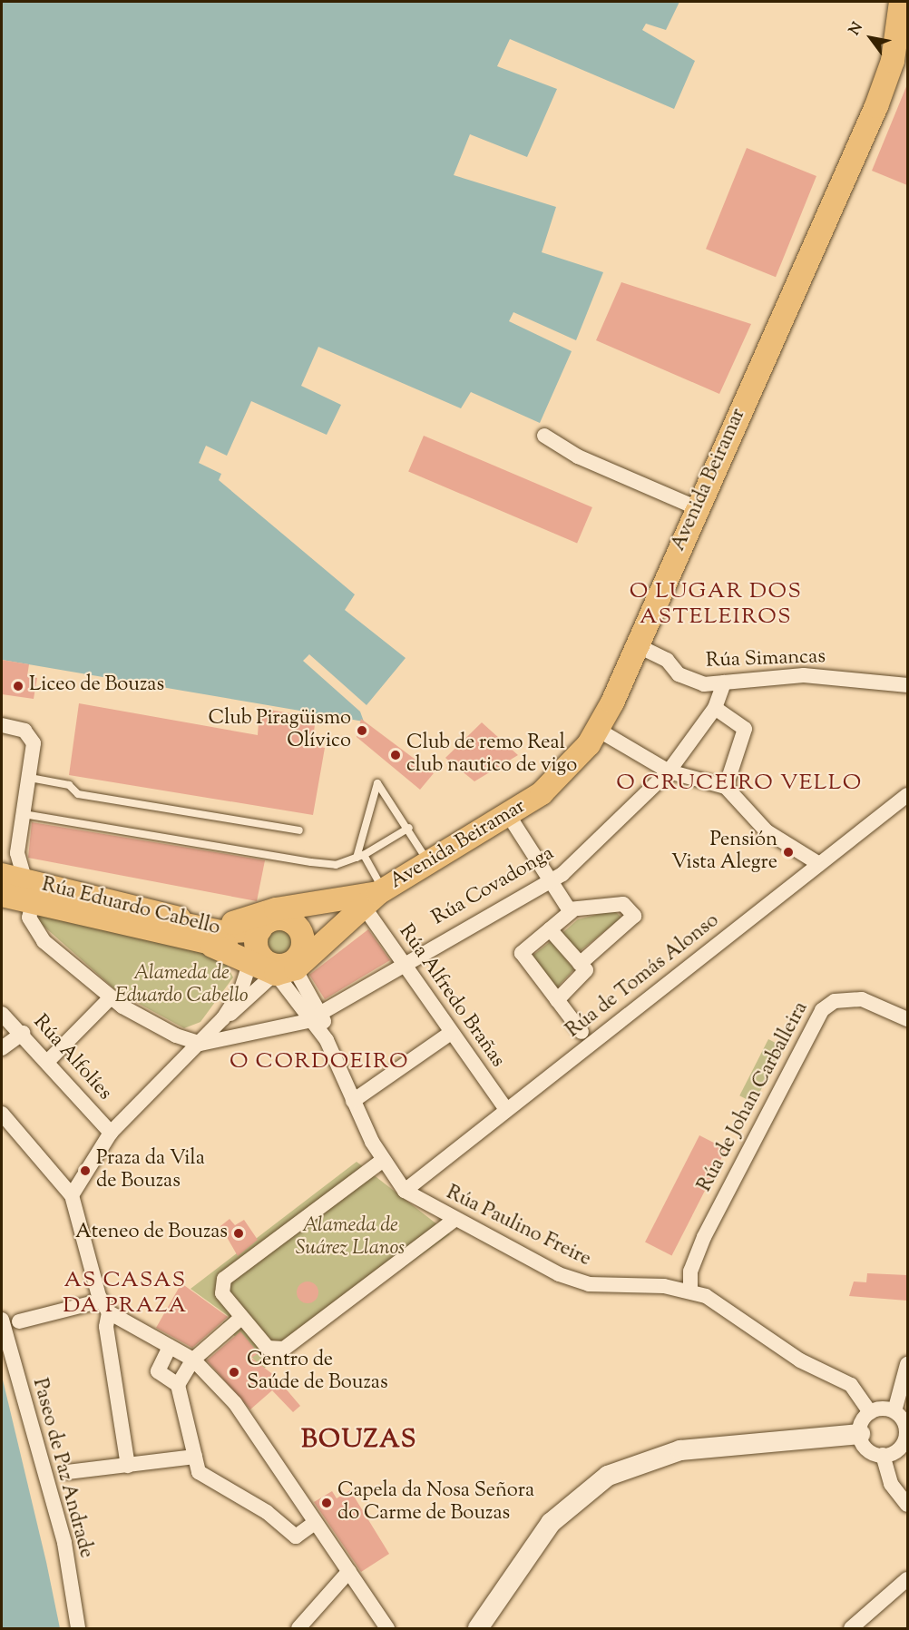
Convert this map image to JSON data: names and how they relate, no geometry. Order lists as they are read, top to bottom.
{
  "streets": {
    "main road": ["Avenida Beiramar", "Rúa Eduardo Cabello"],
    "street": [
      "Rúa Simancas",
      "Rúa Covadonga",
      "Rúa de Tomás Alonso",
      "Rúa Alfredo Brañas",
      "Rúa Alfolíes",
      "Rúa de Johan Carballeira",
      "Rúa Paulino Freire",
      "Paseo de Paz Andrade"
    ]
  },
  "crossings": [
    ["Avenida Beiramar", "Rúa Simancas"],
    ["Avenida Beiramar", "Rúa Eduardo Cabello"],
    ["Avenida Beiramar", "Rúa Alfredo Brañas"],
    ["Rúa Simancas", "Rúa Covadonga"],
    ["Rúa Covadonga", "Rúa Alfredo Brañas"],
    ["Rúa de Tomás Alonso", "Rúa Alfredo Brañas"],
    ["Rúa de Tomás Alonso", "Rúa Paulino Freire"],
    ["Rúa de Johan Carballeira", "Rúa Paulino Freire"]
  ],
  "districts": [
    "O LUGAR DOS ASTELEIROS",
    "O CRUCEIRO VELLO",
    "O CORDOEIRO",
    "AS CASAS DA PRAZA",
    "BOUZAS"
  ],
  "parks": ["Alameda de Eduardo Cabello", "Alameda de Suárez Llanos"],
  "places": [
    "Liceo de Bouzas",
    "Club Piragüismo Olívico",
    "Club de remo Real club nautico de vigo",
    "Pensión Vista Alegre",
    "Praza da Vila de Bouzas",
    "Ateneo de Bouzas",
    "Centro de Saúde de Bouzas",
    "Capela da Nosa Señora do Carme de Bouzas"
  ],
  "north": "top left"
}
